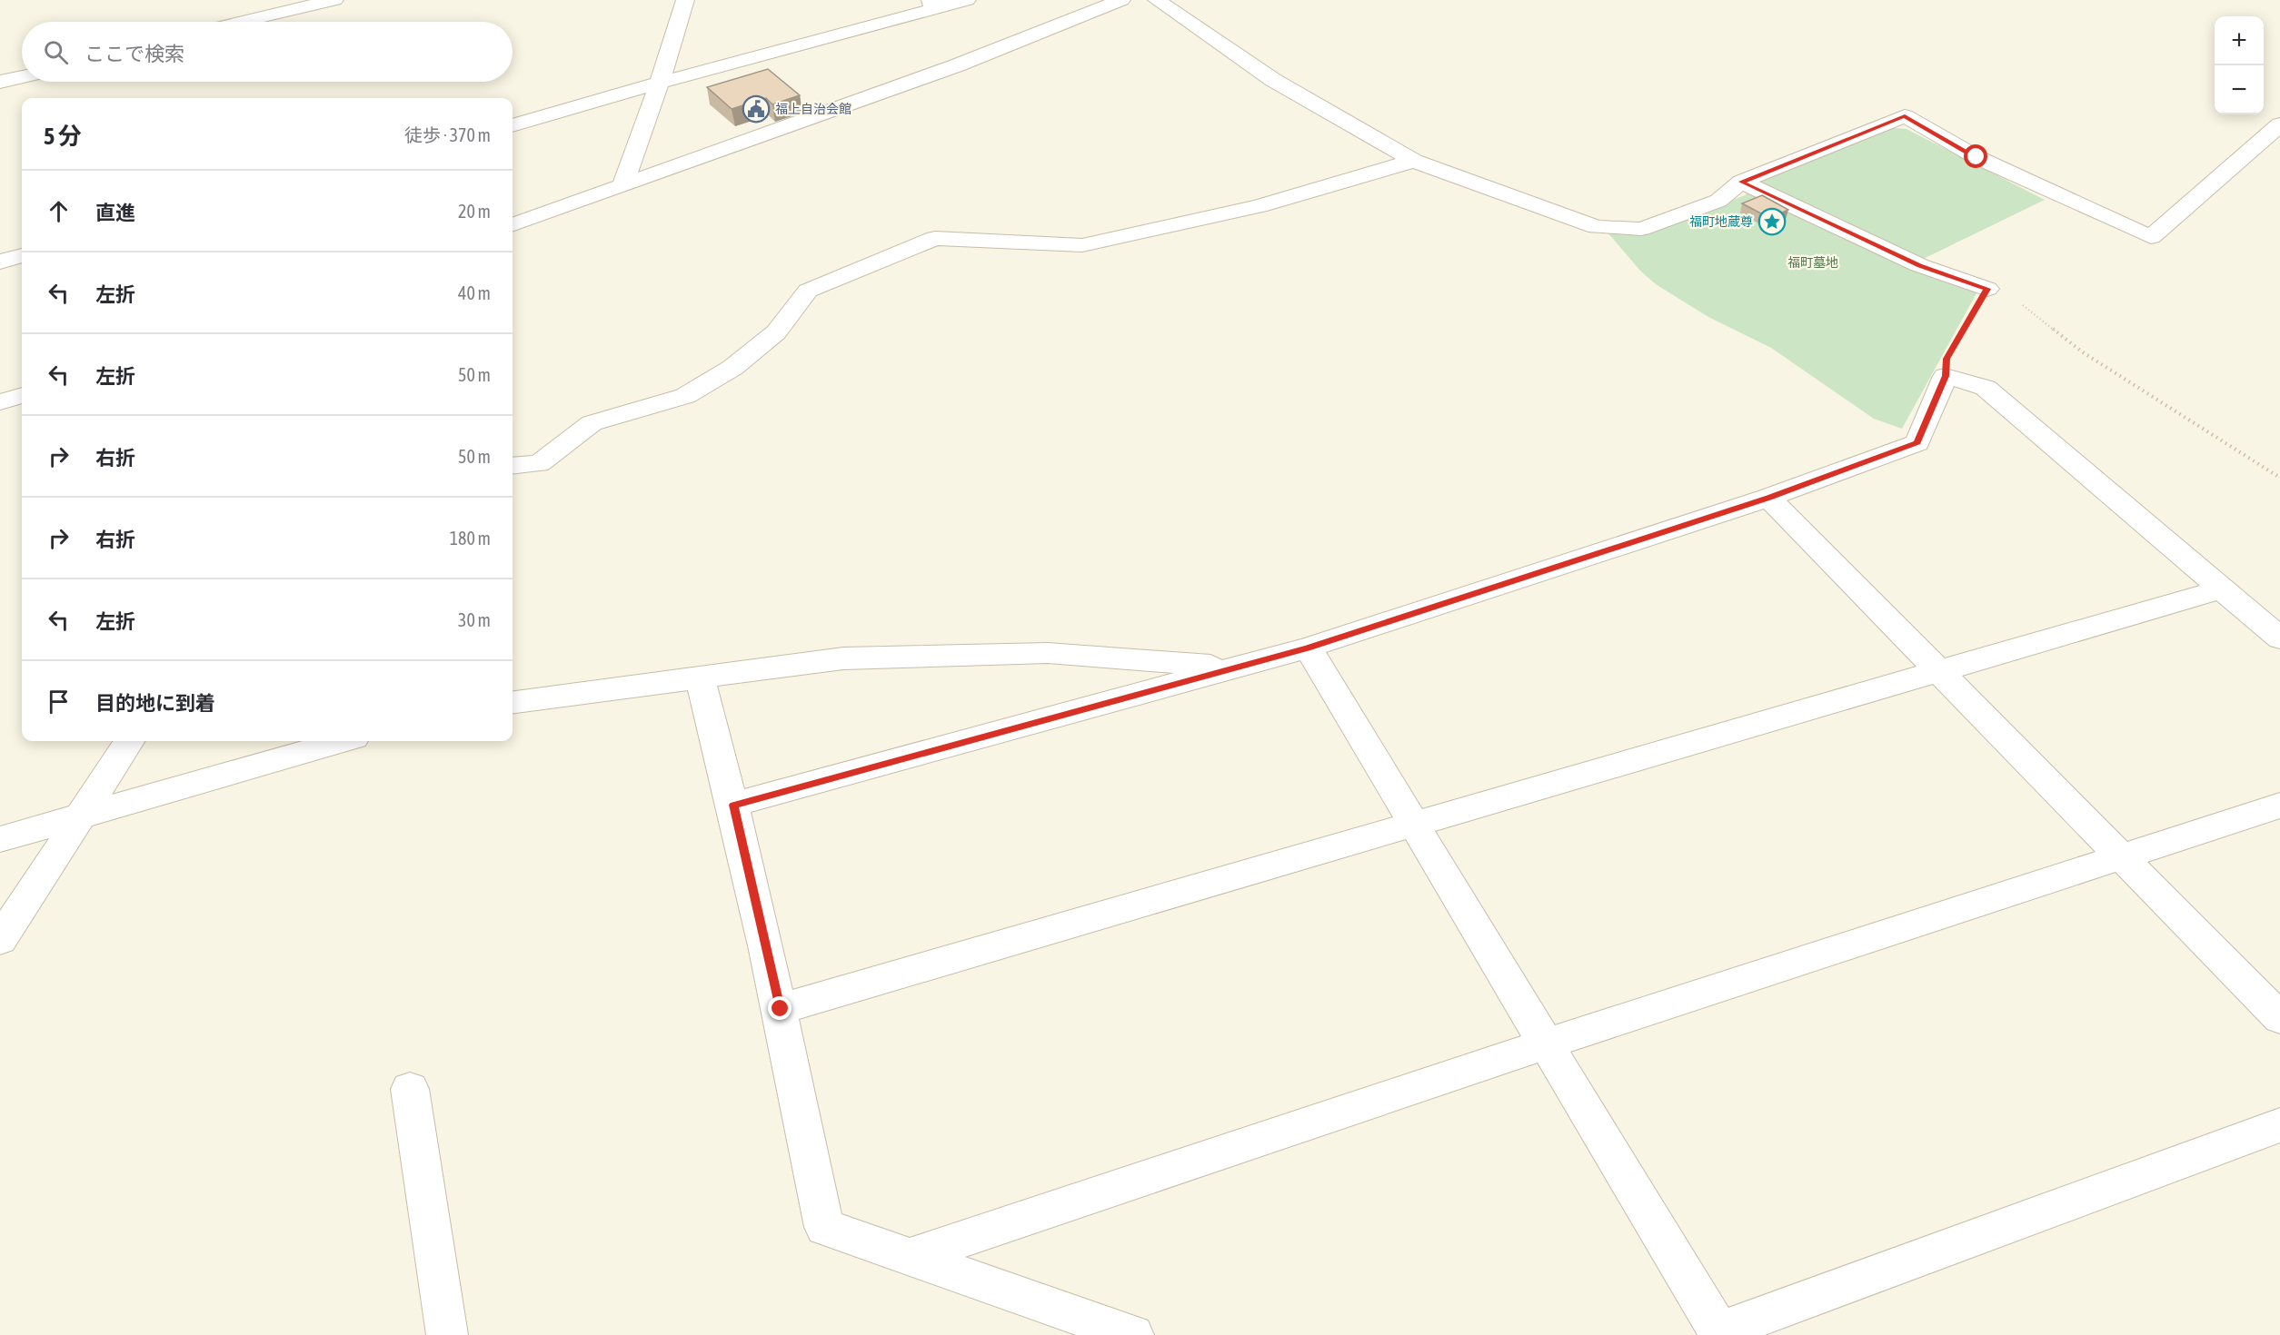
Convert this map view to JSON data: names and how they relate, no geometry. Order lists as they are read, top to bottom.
{
  "parks": ["福町墓地"],
  "places": {
    "public building": ["福上自治会館"],
    "place": ["福町地蔵尊"]
  },
  "page": {
    "map_buttons": ["+", "−"],
    "search": "ここで検索",
    "heading": ["5 分", "徒歩 · 370 m"],
    "list": [
      ["直進", "20 m"],
      ["左折", "40 m"],
      ["左折", "50 m"],
      ["右折", "50 m"],
      ["右折", "180 m"],
      ["左折", "30 m"],
      "目的地に到着"
    ]
  }
}
